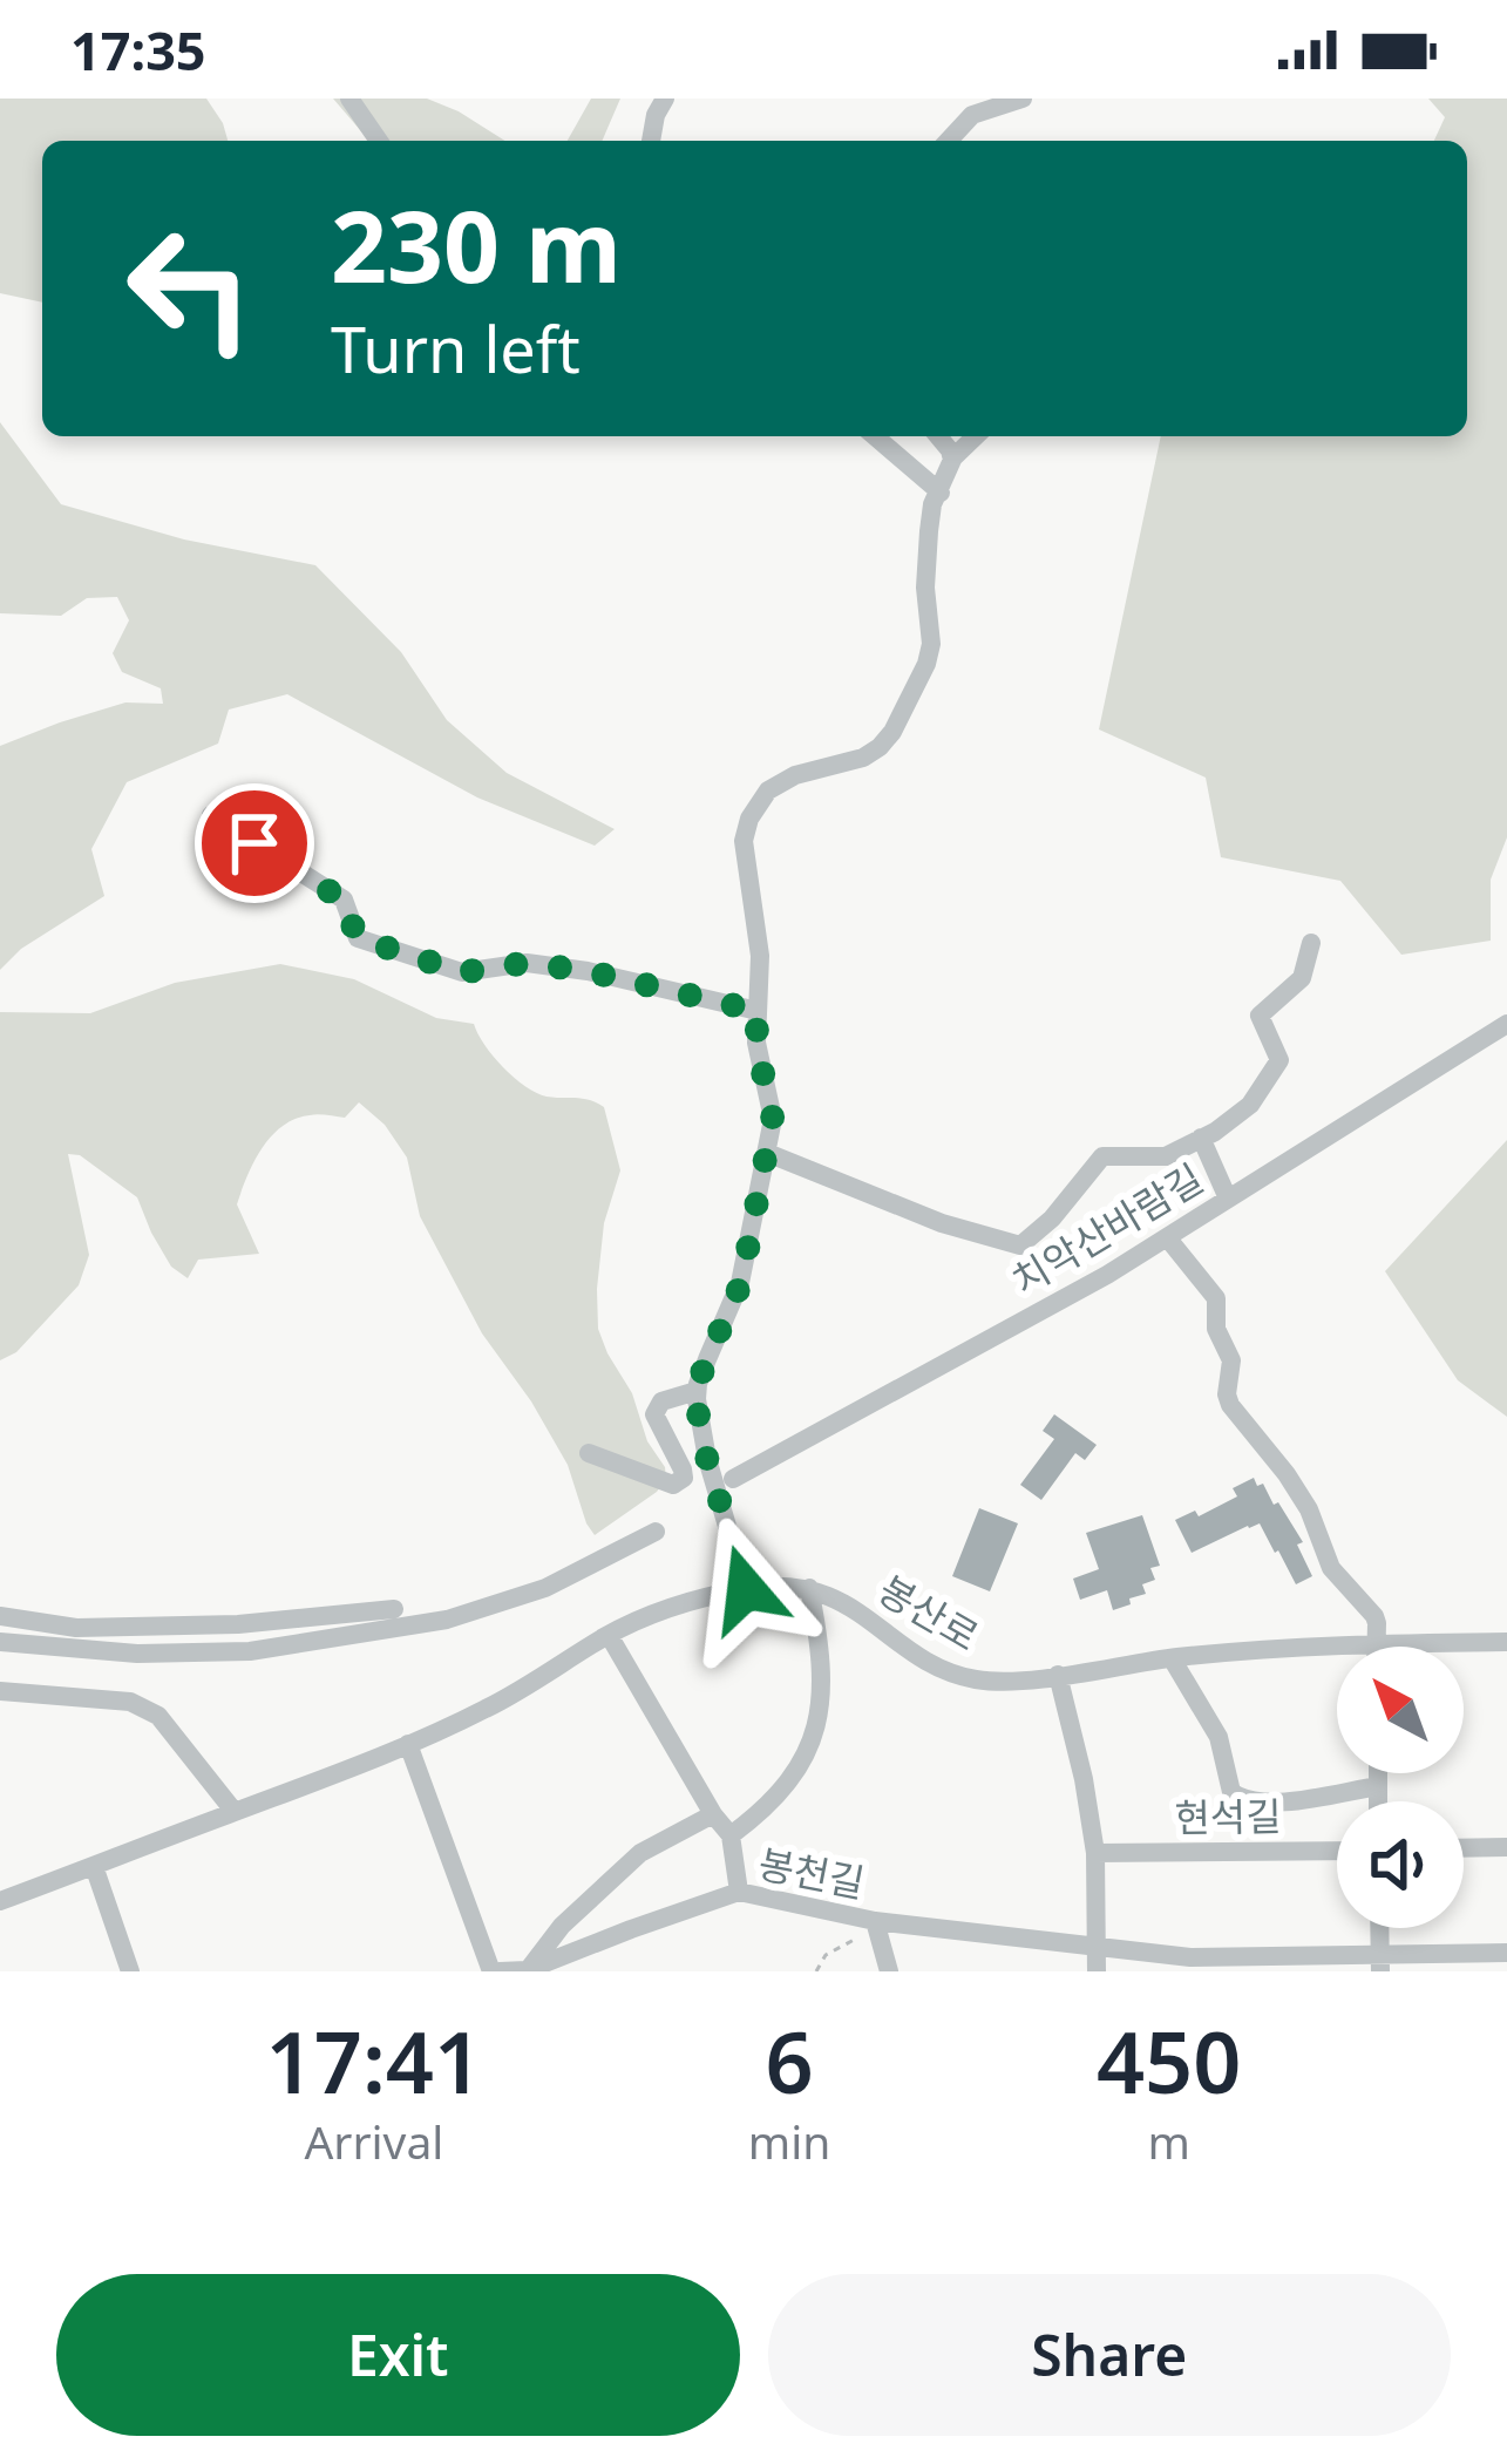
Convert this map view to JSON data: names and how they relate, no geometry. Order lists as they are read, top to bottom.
{
  "streets": {
    "street": [
      "치악산바람길",
      "봉산로",
      "현석길",
      "봉천길"
    ]
  },
  "north": "top left",
  "page": {
    "status": "17:35",
    "turn": ["230 m", "Turn left"],
    "eta": [
      "17:41",
      "Arrival",
      "6",
      "min",
      "450",
      "m"
    ],
    "buttons": ["Exit", "Share"]
  }
}
